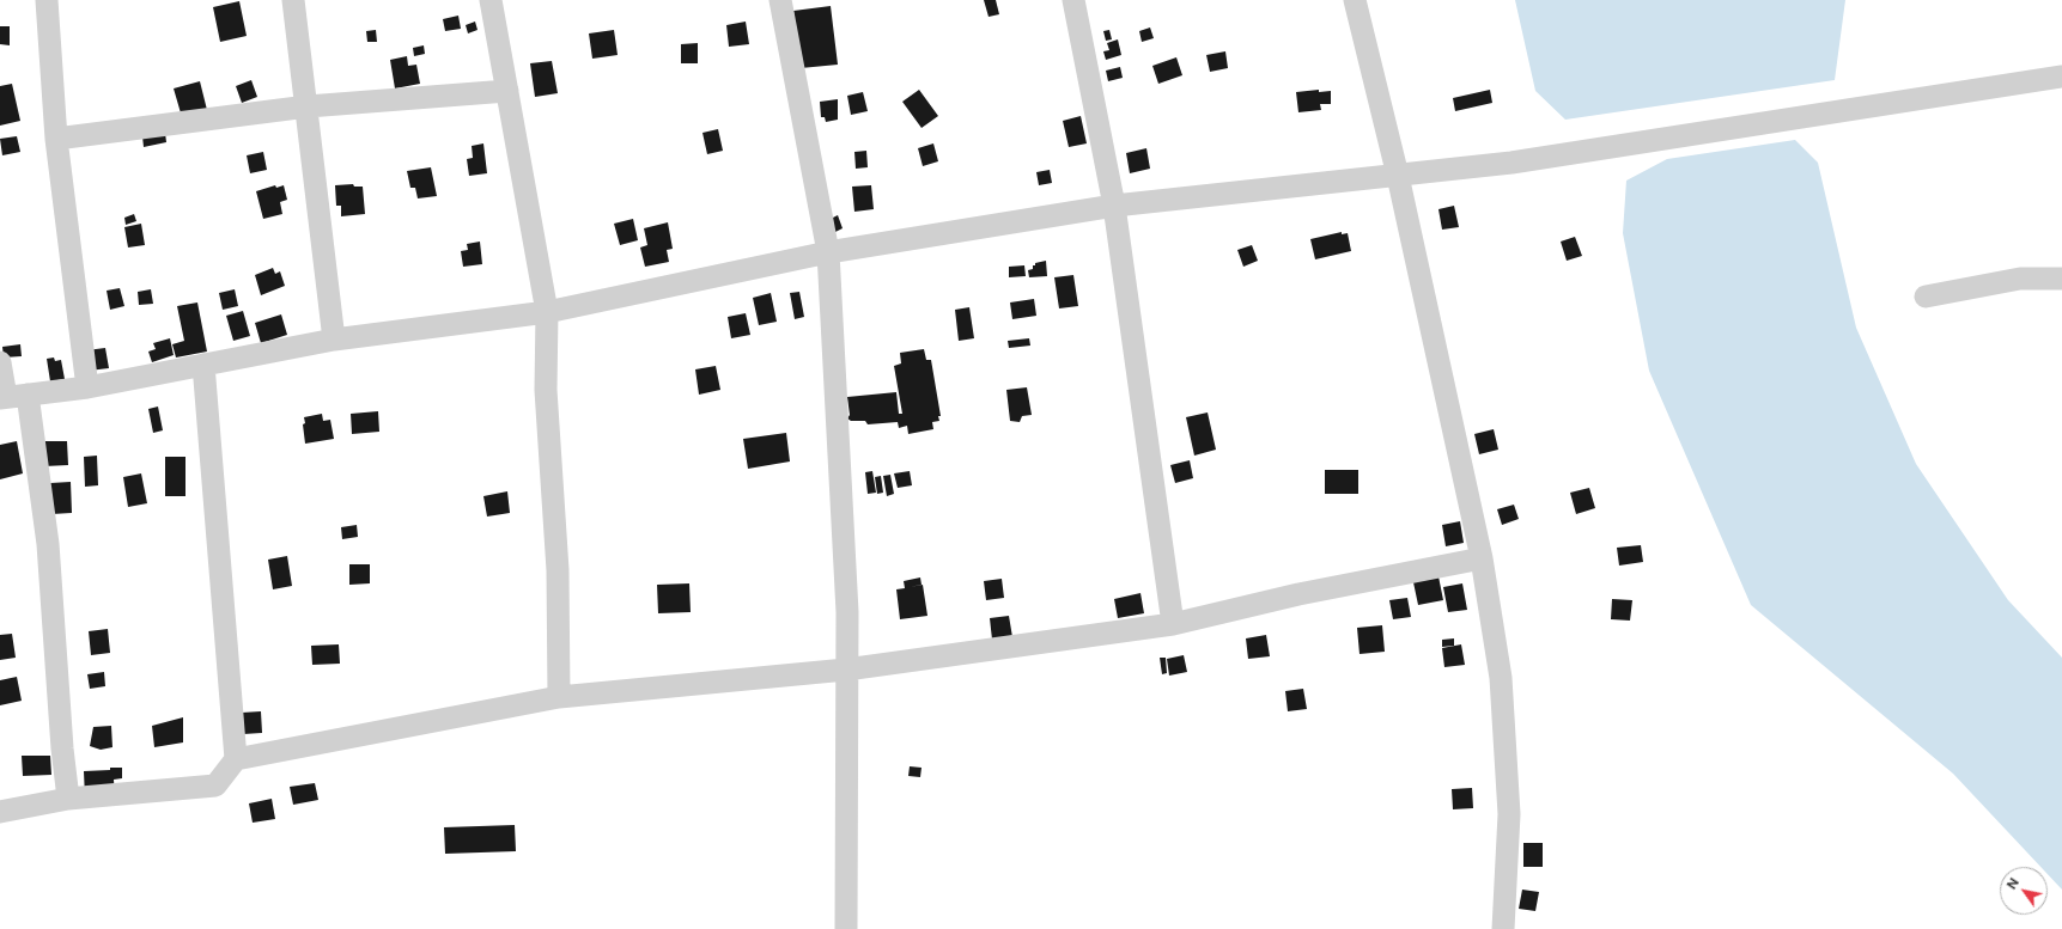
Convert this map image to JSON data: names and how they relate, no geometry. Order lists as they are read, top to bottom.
{
  "north": "top left"
}
